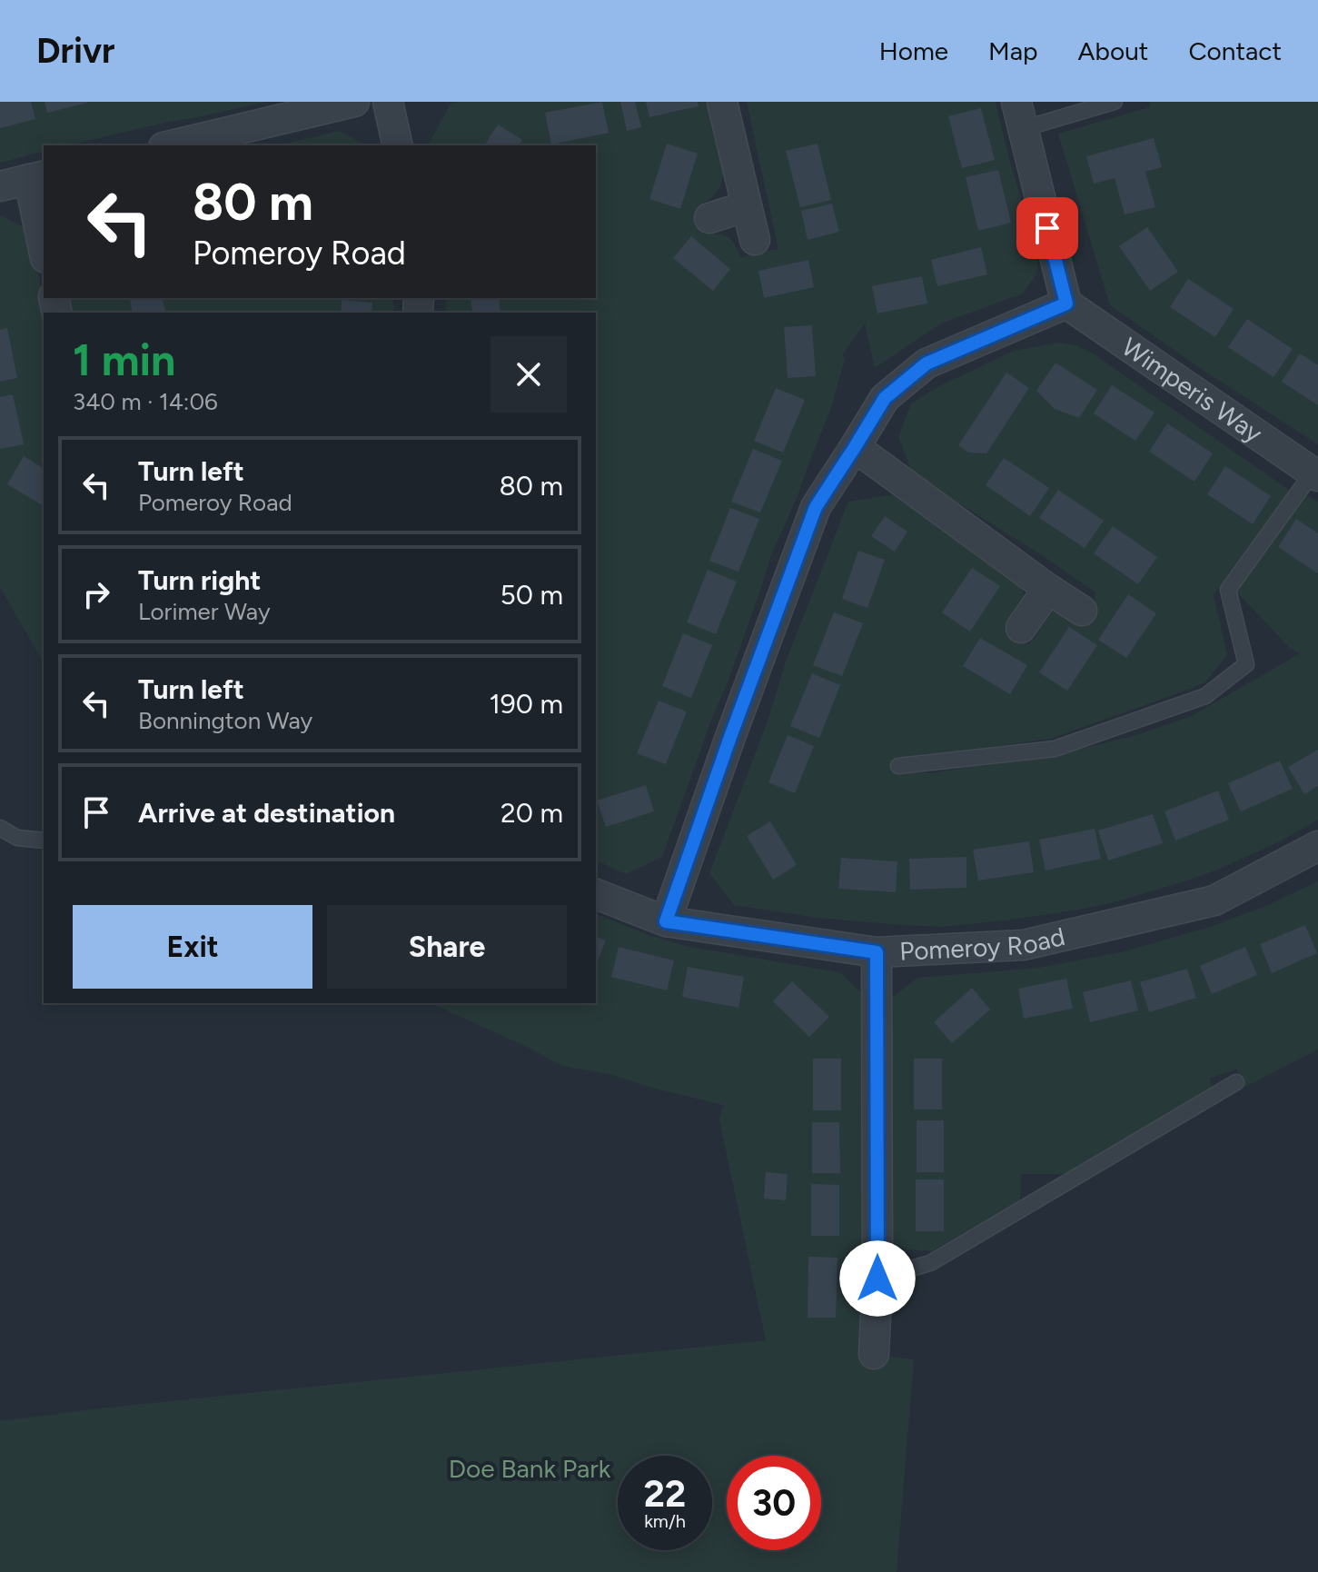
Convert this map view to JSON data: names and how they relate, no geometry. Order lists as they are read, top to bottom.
{
  "streets": {
    "street": ["Wimperis Way", "Pomeroy Road"]
  },
  "parks": ["Doe Bank Park"],
  "page": {
    "header": "Drivr",
    "nav": [
      "Home",
      "Map",
      "About",
      "Contact"
    ],
    "turn": ["80 m", "Pomeroy Road"],
    "heading": ["1 min", "340 m · 14:06"],
    "list": [
      {
        "name": "Turn left",
        "note": "Pomeroy Road",
        "value": "80 m"
      },
      {
        "name": "Turn right",
        "note": "Lorimer Way",
        "value": "50 m"
      },
      {
        "name": "Turn left",
        "note": "Bonnington Way",
        "value": "190 m"
      },
      {
        "name": "Arrive at destination",
        "value": "20 m"
      }
    ],
    "buttons": ["Exit", "Share"],
    "speed": "22 km/h",
    "limit": "30"
  }
}
